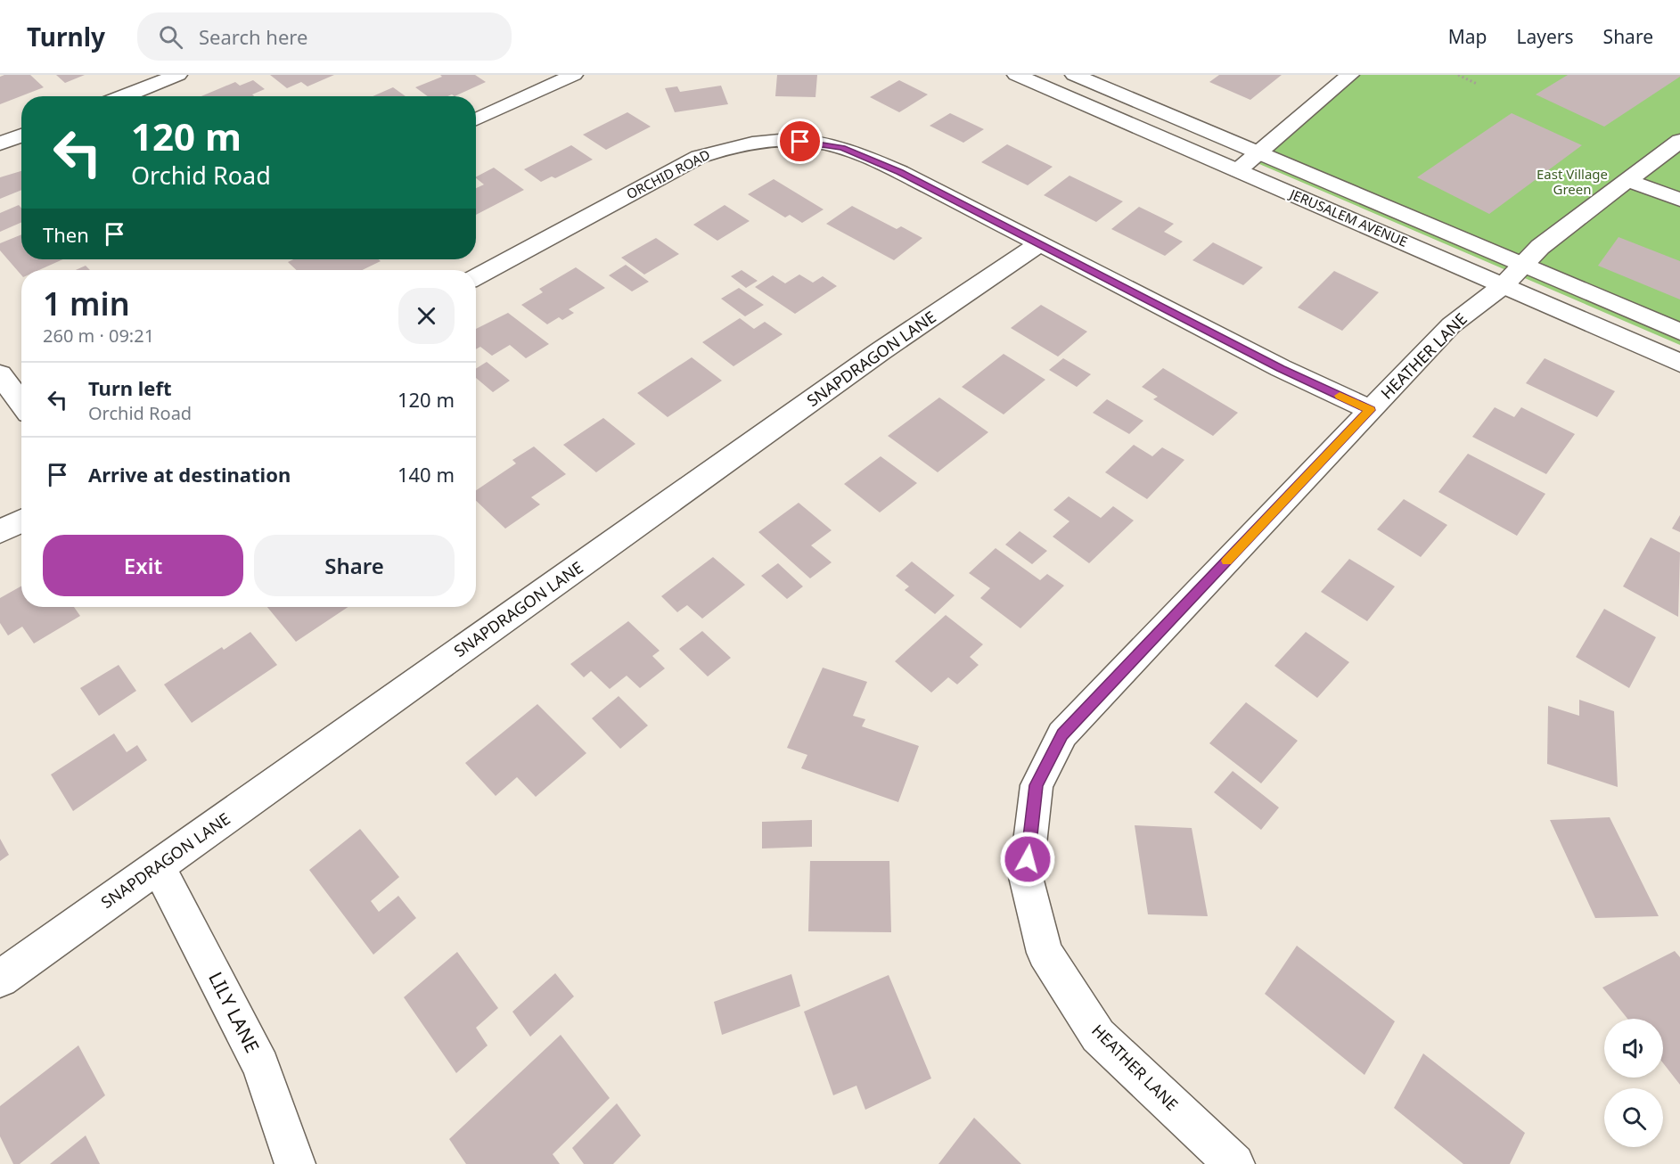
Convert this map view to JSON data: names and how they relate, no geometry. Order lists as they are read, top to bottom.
{
  "streets": {
    "street": [
      "ORCHID ROAD",
      "JERUSALEM AVENUE",
      "HEATHER LANE",
      "SNAPDRAGON LANE",
      "LILY LANE"
    ]
  },
  "crossings": [
    ["ORCHID ROAD", "HEATHER LANE"],
    ["ORCHID ROAD", "SNAPDRAGON LANE"],
    ["JERUSALEM AVENUE", "HEATHER LANE"],
    ["SNAPDRAGON LANE", "LILY LANE"]
  ],
  "parks": ["East Village Green"],
  "page": {
    "header": "Turnly",
    "search": "Search here",
    "nav": ["Map", "Layers", "Share"],
    "turn": ["120 m", "Orchid Road"],
    "then": "Then",
    "heading": ["1 min", "260 m · 09:21"],
    "list": [
      {
        "name": "Turn left",
        "note": "Orchid Road",
        "value": "120 m"
      },
      {
        "name": "Arrive at destination",
        "value": "140 m"
      }
    ],
    "buttons": ["Exit", "Share"]
  }
}
